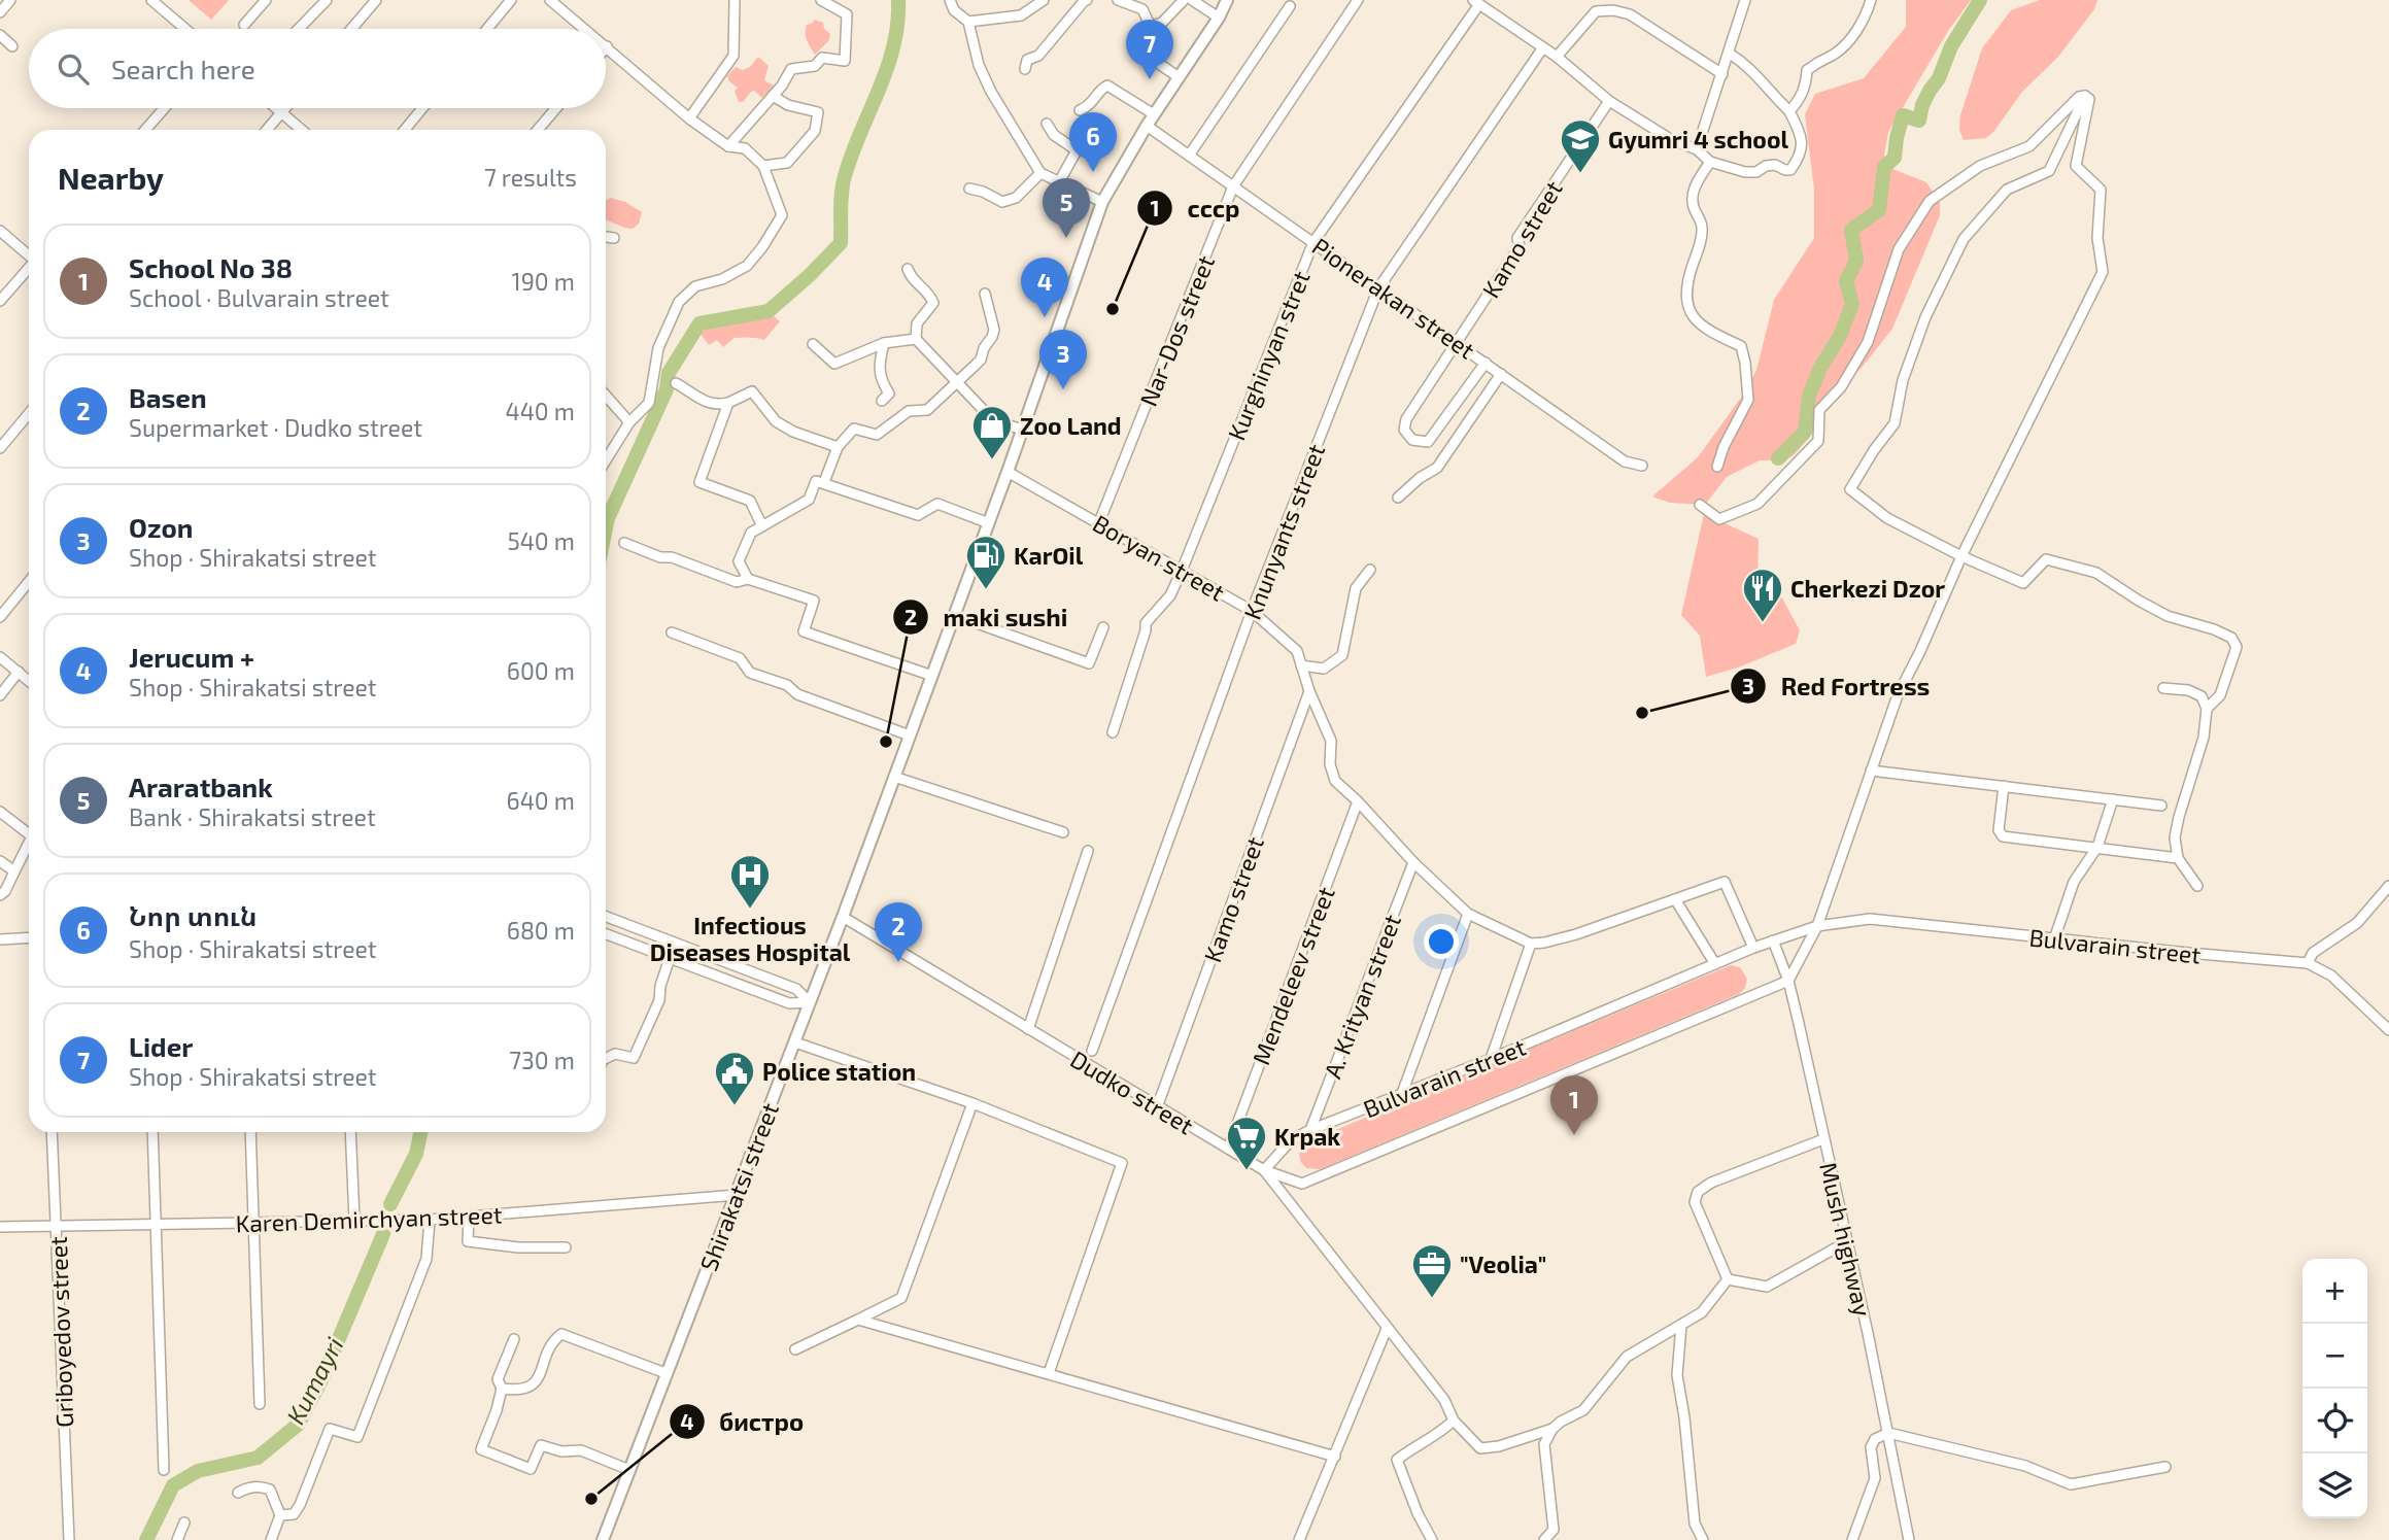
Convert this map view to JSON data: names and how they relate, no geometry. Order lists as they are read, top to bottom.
{
  "streets": {
    "main road": ["Shirakatsi street"],
    "street": [
      "Kamo street",
      "Pionerakan street",
      "Nar-Dos street",
      "Kurghinyan stret",
      "Knunyants street",
      "Boryan street",
      "Bulvarain street",
      "Mendeleev street",
      "A. Krityan street",
      "Dudko street",
      "Karen Demirchyan street",
      "Mush highway",
      "Griboyedov street"
    ]
  },
  "crossings": [
    ["Kamo street", "Pionerakan street"],
    ["Kamo street", "Boryan street"],
    ["Kamo street", "Dudko street"],
    ["Pionerakan street", "Nar-Dos street"],
    ["Pionerakan street", "Kurghinyan stret"],
    ["Pionerakan street", "Knunyants street"],
    ["Pionerakan street", "Shirakatsi street"],
    ["Nar-Dos street", "Boryan street"],
    ["Kurghinyan stret", "Boryan street"],
    ["Knunyants street", "Boryan street"],
    ["Boryan street", "Mendeleev street"],
    ["Boryan street", "A. Krityan street"],
    ["Boryan street", "Shirakatsi street"],
    ["Bulvarain street", "A. Krityan street"],
    ["Bulvarain street", "Dudko street"],
    ["Bulvarain street", "Mush highway"],
    ["Mendeleev street", "Dudko street"],
    ["Dudko street", "Shirakatsi street"],
    ["Shirakatsi street", "Karen Demirchyan street"],
    ["Karen Demirchyan street", "Griboyedov street"]
  ],
  "water": ["Kumayri"],
  "places": {
    "school or university": ["Gyumri 4 school"],
    "other": [
      "ссср",
      "Red Fortress",
      "maki sushi",
      "бистро"
    ],
    "shop": ["Zoo Land"],
    "fuel station": ["KarOil"],
    "restaurant": ["Cherkezi Dzor"],
    "hospital": ["Infectious Diseases Hospital"],
    "public building": ["Police station"],
    "supermarket": ["Krpak"],
    "office": ["\"Veolia\""]
  },
  "page": {
    "pins": [
      "7",
      "6",
      "5",
      "4",
      "3",
      "2",
      "1"
    ],
    "search": "Search here",
    "heading": ["Nearby", "7 results"],
    "list": [
      {
        "mark": "1",
        "name": "School No 38",
        "note": "School · Bulvarain street",
        "value": "190 m"
      },
      {
        "mark": "2",
        "name": "Basen",
        "note": "Supermarket · Dudko street",
        "value": "440 m"
      },
      {
        "mark": "3",
        "name": "Ozon",
        "note": "Shop · Shirakatsi street",
        "value": "540 m"
      },
      {
        "mark": "4",
        "name": "Jerucum +",
        "note": "Shop · Shirakatsi street",
        "value": "600 m"
      },
      {
        "mark": "5",
        "name": "Araratbank",
        "note": "Bank · Shirakatsi street",
        "value": "640 m"
      },
      {
        "mark": "6",
        "name": "Նոր տուն",
        "note": "Shop · Shirakatsi street",
        "value": "680 m"
      },
      {
        "mark": "7",
        "name": "Lider",
        "note": "Shop · Shirakatsi street",
        "value": "730 m"
      }
    ],
    "map_buttons": ["+", "−"]
  }
}
